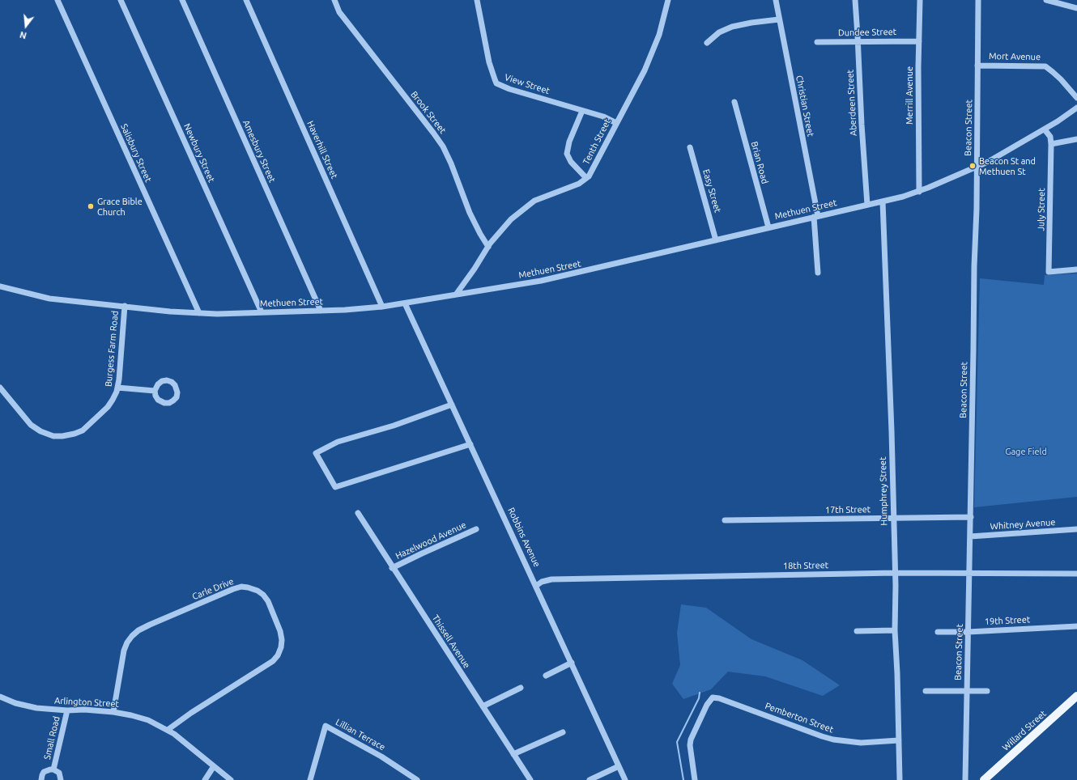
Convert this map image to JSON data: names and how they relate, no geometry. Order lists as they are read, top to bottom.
{
  "streets": {
    "main road": ["Willard Street"],
    "street": [
      "Dundee Street",
      "Mort Avenue",
      "View Street",
      "Merrill Avenue",
      "Aberdeen Street",
      "Christian Street",
      "Brook Street",
      "Beacon Street",
      "Tenth Street",
      "Haverhill Street",
      "Amesbury Street",
      "Salisbury Street",
      "Newbury Street",
      "Brian Road",
      "Easy Street",
      "Methuen Street",
      "July Street",
      "Burgess Farm Road",
      "Humphrey Street",
      "17th Street",
      "Whitney Avenue",
      "Robbins Avenue",
      "Hazelwood Avenue",
      "18th Street",
      "Carle Drive",
      "19th Street",
      "Thissell Avenue",
      "Arlington Street",
      "Pemberton Street",
      "Lillian Terrace",
      "Small Road"
    ]
  },
  "crossings": [
    ["Dundee Street", "Merrill Avenue"],
    ["Dundee Street", "Aberdeen Street"],
    ["Mort Avenue", "Beacon Street"],
    ["View Street", "Tenth Street"],
    ["Merrill Avenue", "Methuen Street"],
    ["Aberdeen Street", "Methuen Street"],
    ["Christian Street", "Methuen Street"],
    ["Brook Street", "Tenth Street"],
    ["Beacon Street", "Methuen Street"],
    ["Beacon Street", "17th Street"],
    ["Beacon Street", "Whitney Avenue"],
    ["Beacon Street", "18th Street"],
    ["Beacon Street", "19th Street"],
    ["Tenth Street", "Methuen Street"],
    ["Haverhill Street", "Methuen Street"],
    ["Amesbury Street", "Methuen Street"],
    ["Salisbury Street", "Methuen Street"],
    ["Newbury Street", "Methuen Street"],
    ["Brian Road", "Methuen Street"],
    ["Easy Street", "Methuen Street"],
    ["Methuen Street", "July Street"],
    ["Methuen Street", "Burgess Farm Road"],
    ["Methuen Street", "Humphrey Street"],
    ["Methuen Street", "Robbins Avenue"],
    ["Humphrey Street", "17th Street"],
    ["Humphrey Street", "18th Street"],
    ["Humphrey Street", "Pemberton Street"],
    ["Robbins Avenue", "18th Street"],
    ["Hazelwood Avenue", "Thissell Avenue"],
    ["Carle Drive", "Arlington Street"],
    ["Arlington Street", "Small Road"]
  ],
  "parks": ["Gage Field"],
  "places": ["Beacon St and Methuen St", "Grace Bible Church"],
  "north": "bottom"
}
